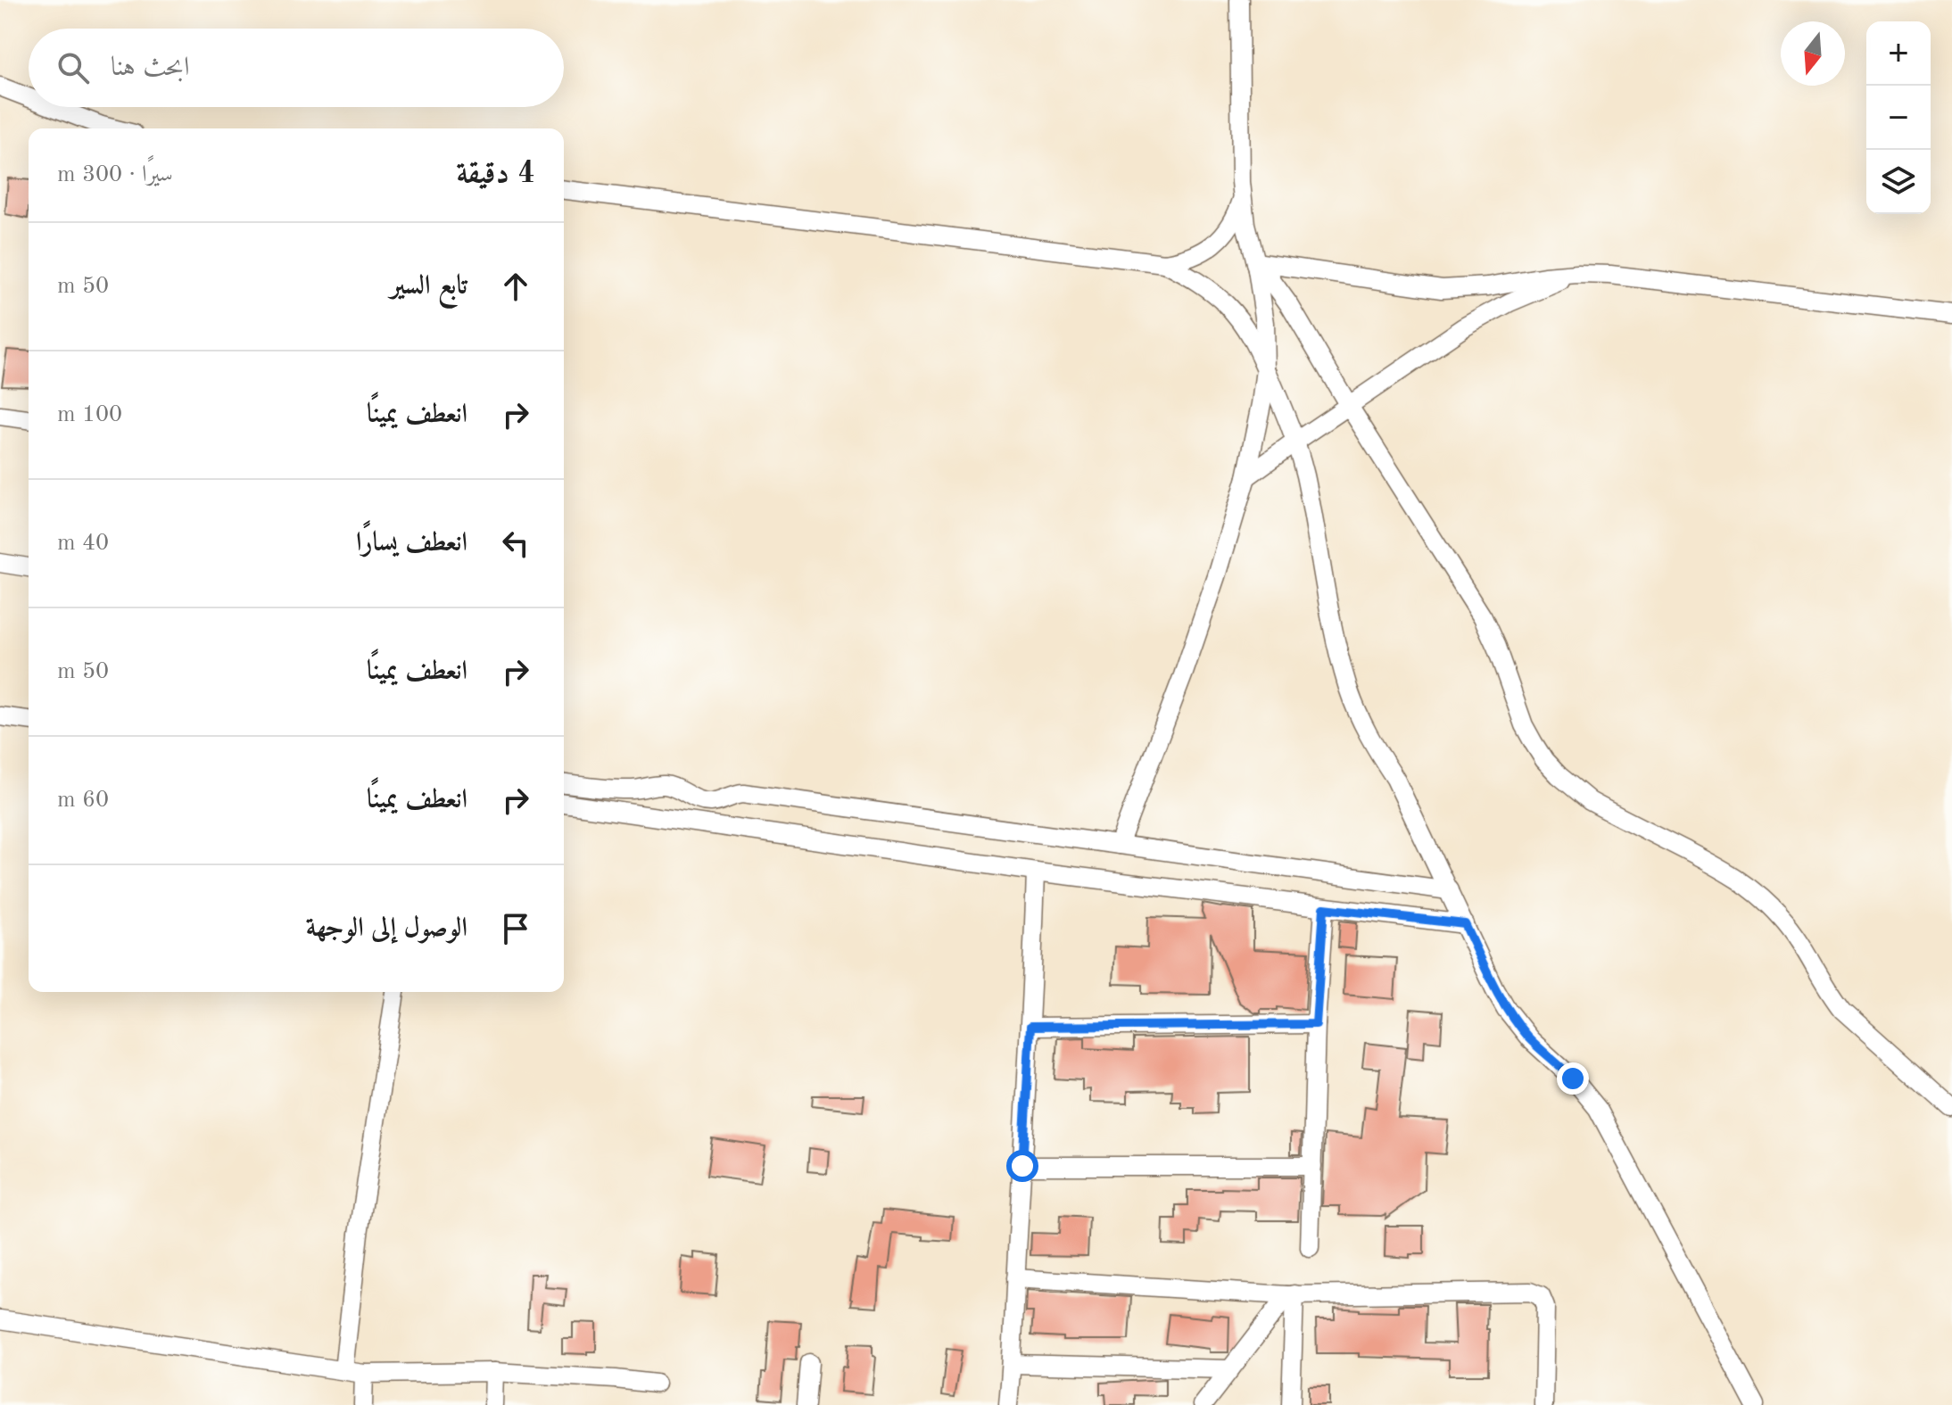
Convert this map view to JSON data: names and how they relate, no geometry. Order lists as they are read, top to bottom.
{
  "north": "bottom",
  "page": {
    "map_buttons": ["+", "−"],
    "search": "ابحث هنا",
    "heading": ["4 دقيقة", "سيرًا · 300 m"],
    "list": [
      ["تابع السير", "50 m"],
      ["انعطف يمينًا", "100 m"],
      ["انعطف يسارًا", "40 m"],
      ["انعطف يمينًا", "50 m"],
      ["انعطف يمينًا", "60 m"],
      "الوصول إلى الوجهة"
    ]
  }
}
